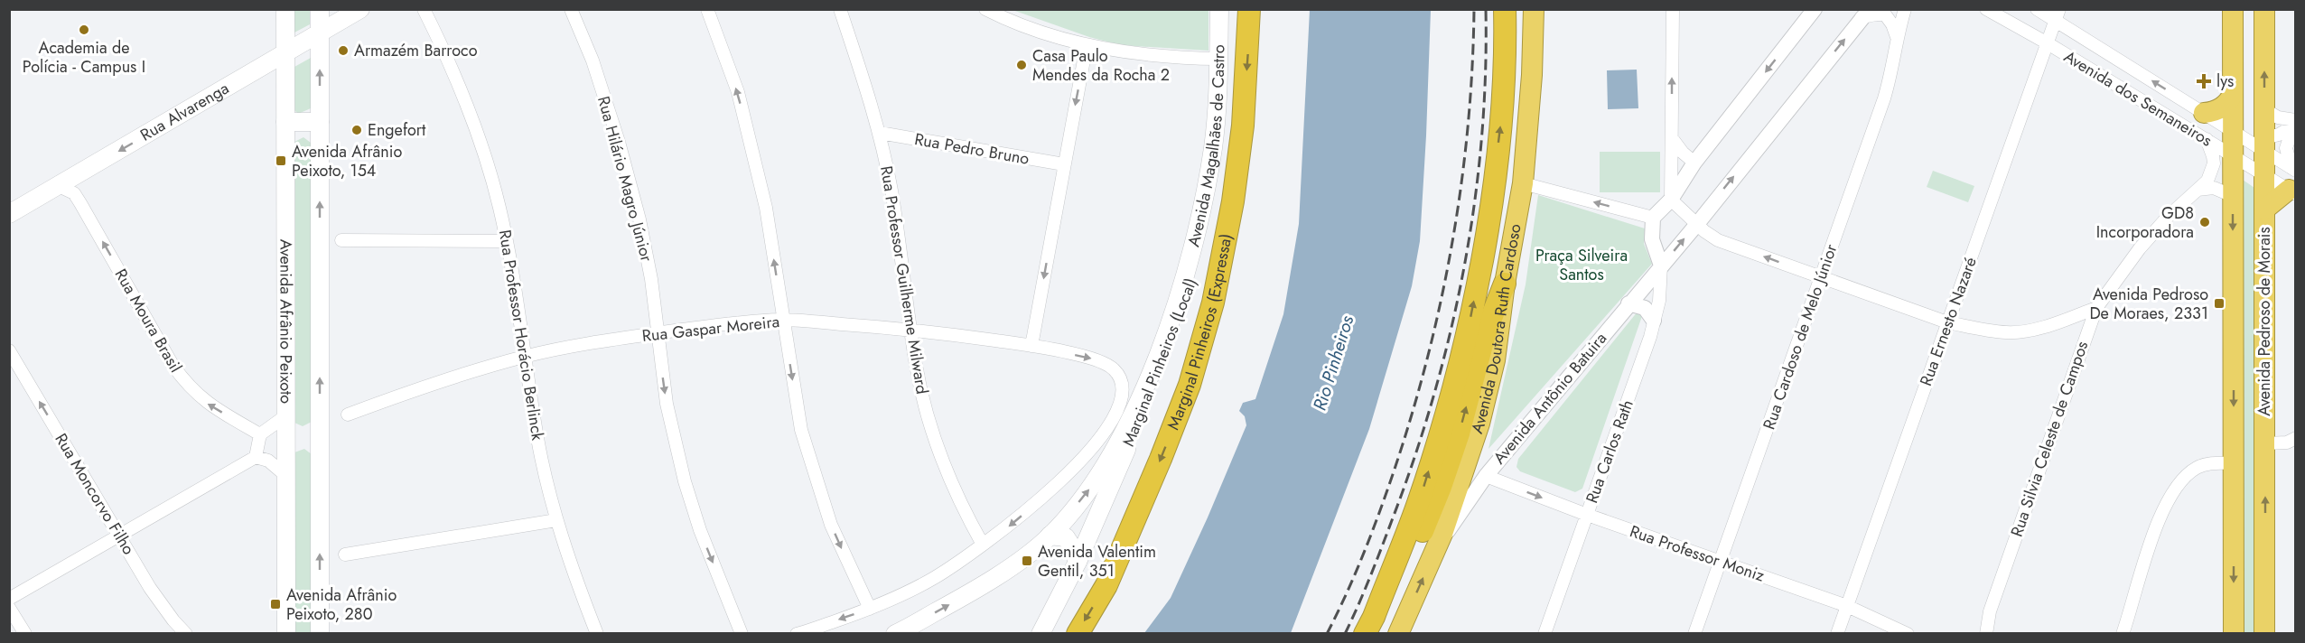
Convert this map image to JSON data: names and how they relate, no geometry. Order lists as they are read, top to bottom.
{
  "streets": {
    "highway": ["Avenida Pedroso de Morais", "Avenida Doutora Ruth Cardoso", "Marginal Pinheiros (Expressa)"],
    "main road": [
      "Rua Alvarenga",
      "Avenida Magalhães de Castro",
      "Avenida Afrânio Peixoto",
      "Marginal Pinheiros (Local)"
    ],
    "street": [
      "Avenida dos Semaneiros",
      "Rua Pedro Bruno",
      "Rua Hilário Magro Júnior",
      "Rua Professor Guilherme Milward",
      "Rua Moura Brasil",
      "Rua Ernesto Nazaré",
      "Rua Gaspar Moreira",
      "Rua Professor Horácio Berlinck",
      "Rua Cardoso de Melo Júnior",
      "Avenida Antônio Batuira",
      "Rua Silvia Celeste de Campos",
      "Rua Carlos Rath",
      "Rua Moncorvo Filho",
      "Rua Professor Moniz"
    ]
  },
  "crossings": [
    ["Avenida dos Semaneiros", "Rua Ernesto Nazaré"],
    ["Avenida dos Semaneiros", "Avenida Pedroso de Morais"],
    ["Avenida dos Semaneiros", "Rua Silvia Celeste de Campos"],
    ["Rua Alvarenga", "Rua Moura Brasil"],
    ["Rua Alvarenga", "Avenida Afrânio Peixoto"],
    ["Rua Pedro Bruno", "Rua Professor Guilherme Milward"],
    ["Rua Hilário Magro Júnior", "Rua Gaspar Moreira"],
    ["Rua Professor Guilherme Milward", "Rua Gaspar Moreira"],
    ["Rua Ernesto Nazaré", "Rua Professor Moniz"],
    ["Rua Gaspar Moreira", "Rua Professor Horácio Berlinck"],
    ["Avenida Doutora Ruth Cardoso", "Avenida Antônio Batuira"],
    ["Rua Cardoso de Melo Júnior", "Rua Professor Moniz"],
    ["Avenida Antônio Batuira", "Rua Carlos Rath"],
    ["Avenida Antônio Batuira", "Rua Professor Moniz"],
    ["Rua Carlos Rath", "Rua Professor Moniz"]
  ],
  "one_way": [
    "Rua Alvarenga",
    "Avenida Magalhães de Castro",
    "Rua Hilário Magro Júnior",
    "Rua Moura Brasil",
    "Marginal Pinheiros (Expressa)",
    "Rua Moncorvo Filho"
  ],
  "water": ["Rio Pinheiros"],
  "parks": ["Praça Silveira Santos"],
  "places": {
    "other": [
      "Academia de Polícia - Campus I",
      "Armazém Barroco",
      "Casa Paulo Mendes da Rocha 2",
      "Engefort",
      "GD8 Incorporadora"
    ],
    "health": ["lys"],
    "transit": [
      "Avenida Afrânio Peixoto, 154",
      "Avenida Pedroso De Moraes, 2331",
      "Avenida Valentim Gentil, 351",
      "Avenida Afrânio Peixoto, 280"
    ]
  }
}
